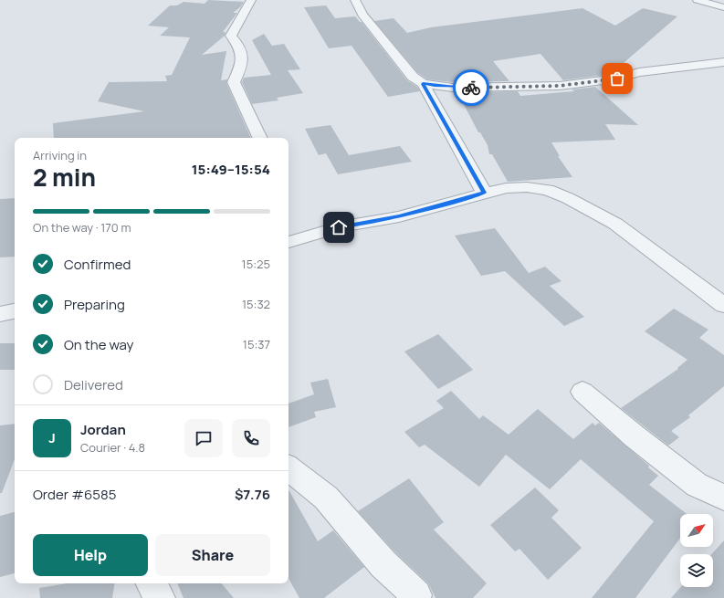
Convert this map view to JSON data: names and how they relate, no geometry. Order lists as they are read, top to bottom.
{
  "north": "top right",
  "page": {
    "heading": ["2 min", "Arriving in", "15:49–15:54"],
    "panel": [
      "Jordan",
      "Courier · 4.8",
      "Order #6585",
      "$7.76"
    ],
    "bar": "On the way · 170 m",
    "list": [
      ["Confirmed", "15:25"],
      ["Preparing", "15:32"],
      ["On the way", "15:37"],
      "Delivered"
    ],
    "round": "J",
    "buttons": ["Help", "Share"]
  }
}
